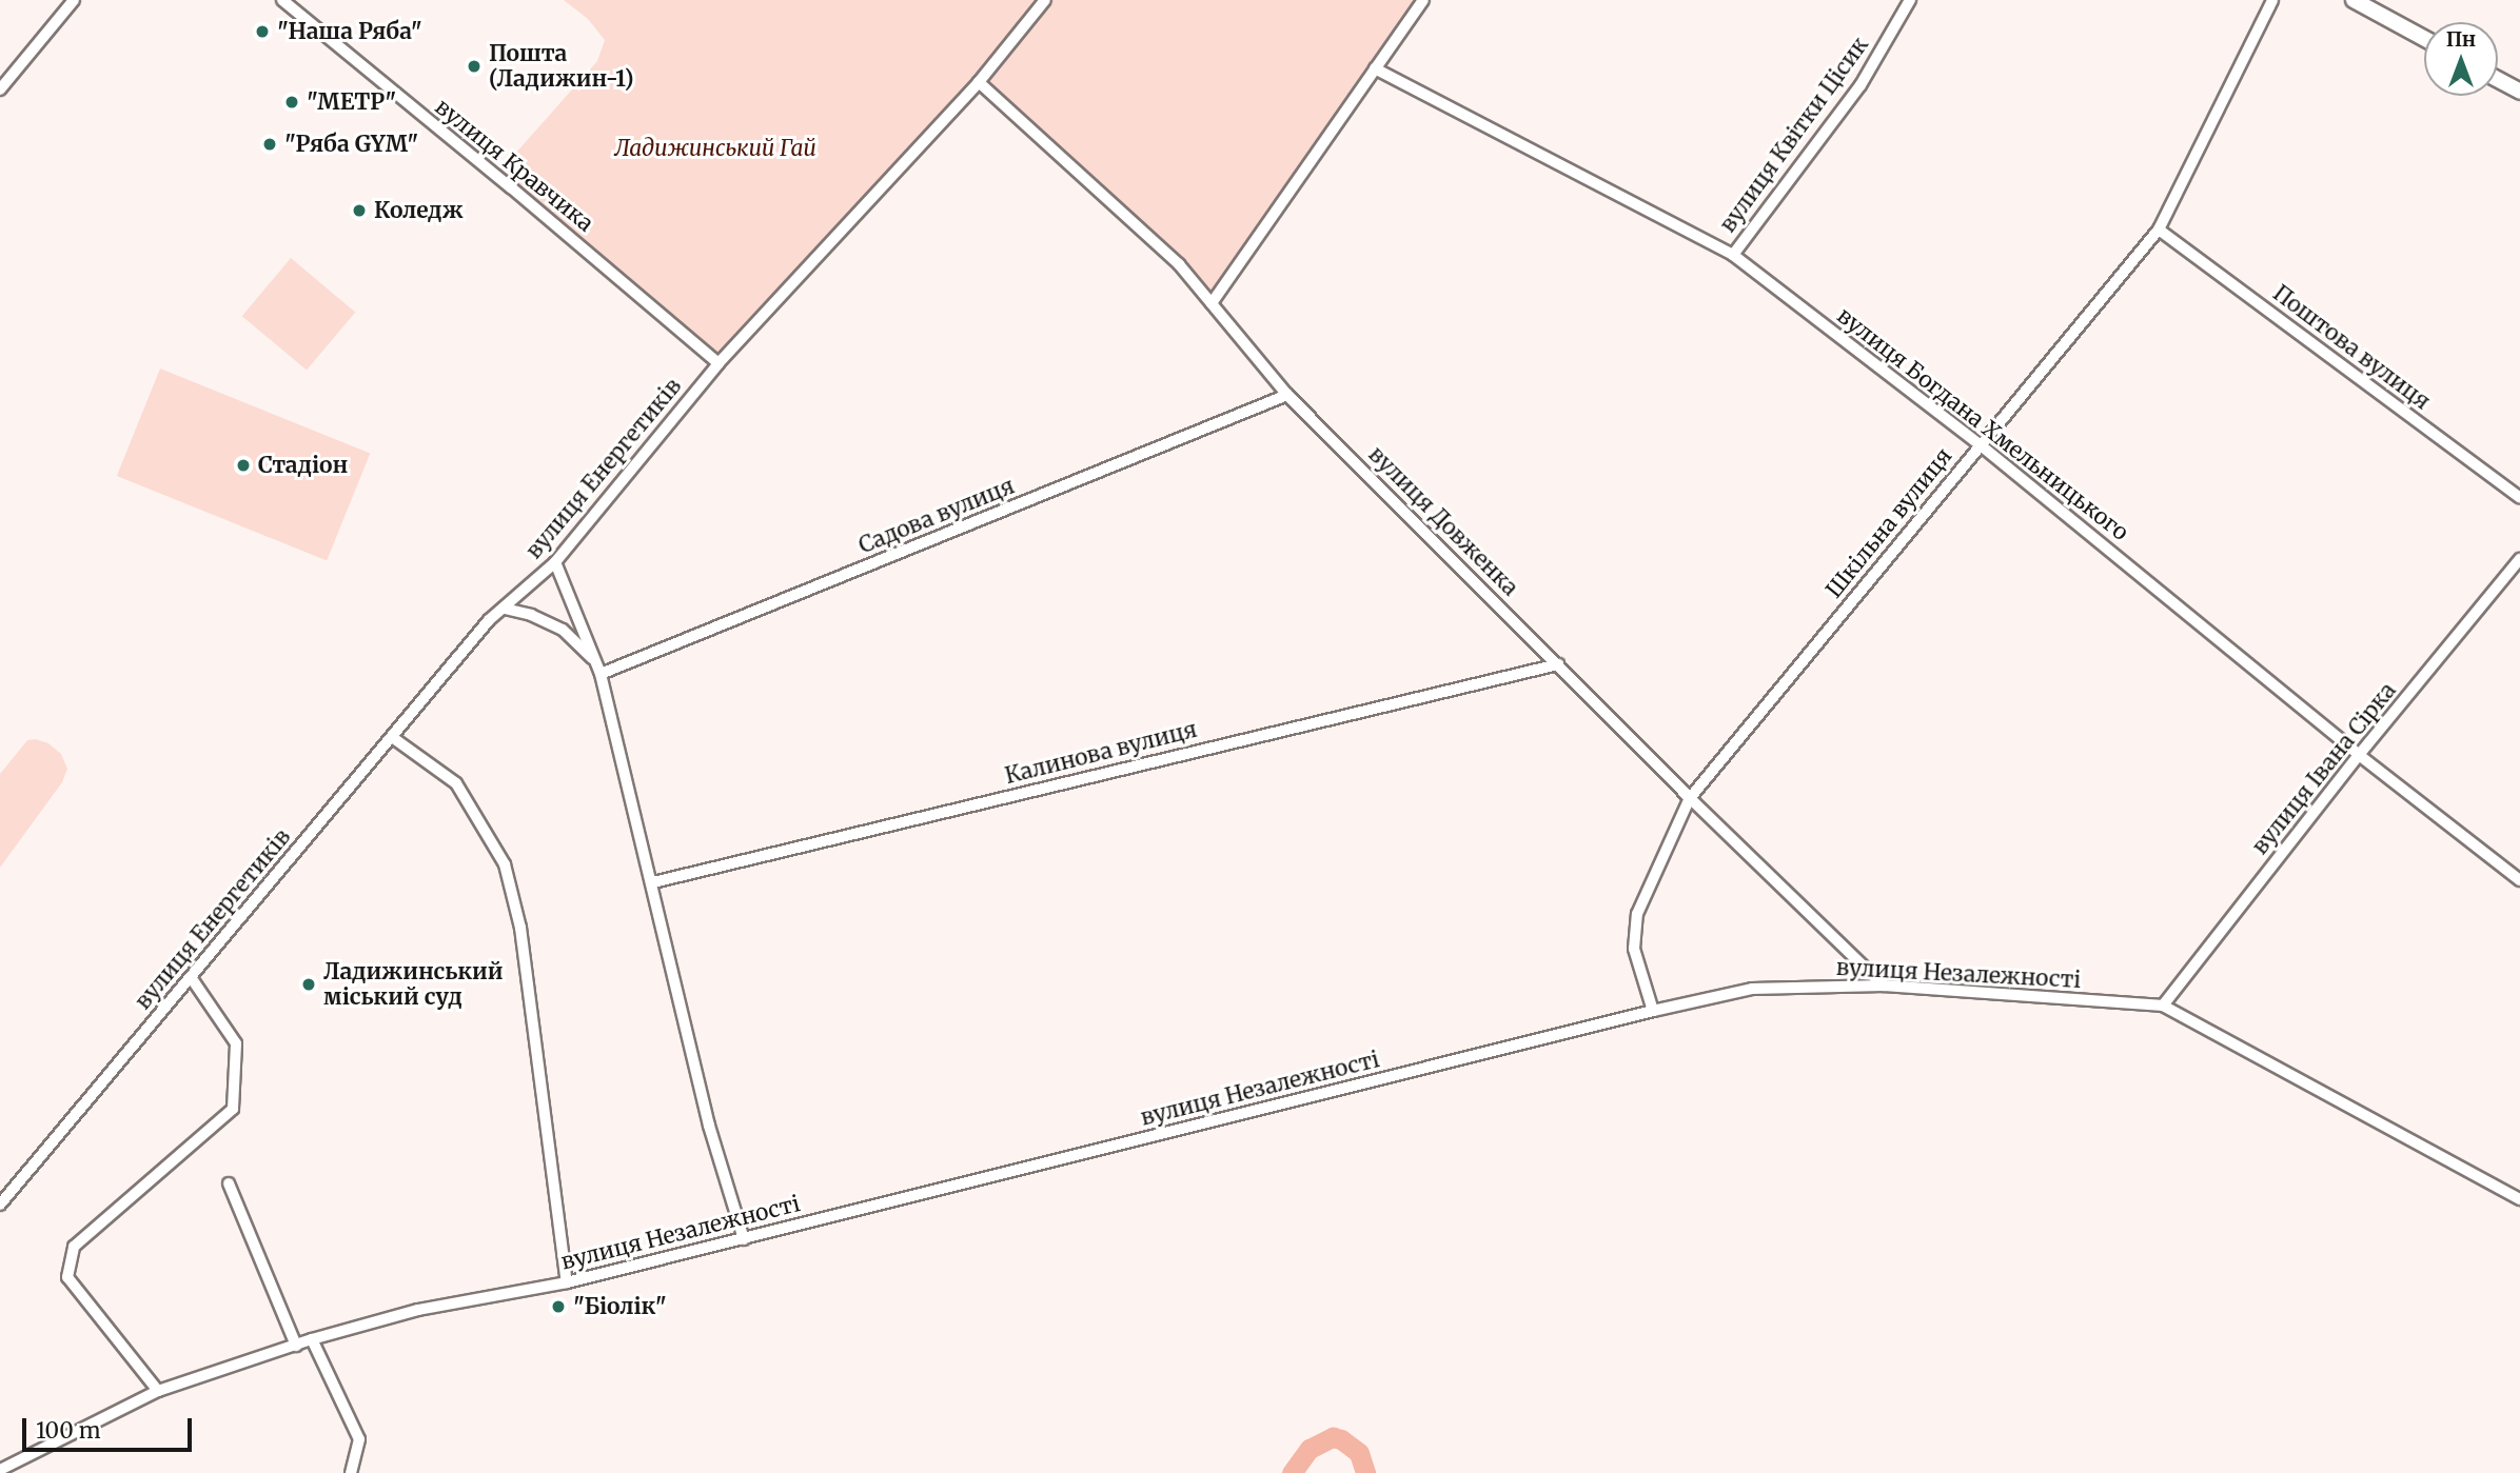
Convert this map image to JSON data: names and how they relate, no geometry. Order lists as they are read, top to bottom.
{
  "streets": {
    "street": [
      "вулиця Квітки Цісик",
      "вулиця Кравчика",
      "Поштова вулиця",
      "вулиця Богдана Хмельницького",
      "вулиця Енергетиків",
      "Садова вулиця",
      "вулиця Довженка",
      "Шкільна вулиця",
      "Калинова вулиця",
      "вулиця Івана Сірка",
      "вулиця Незалежності"
    ]
  },
  "crossings": [
    ["вулиця Квітки Цісик", "вулиця Богдана Хмельницького"],
    ["вулиця Кравчика", "вулиця Енергетиків"],
    ["Поштова вулиця", "Шкільна вулиця"],
    ["вулиця Богдана Хмельницького", "Шкільна вулиця"],
    ["вулиця Богдана Хмельницького", "вулиця Івана Сірка"],
    ["вулиця Енергетиків", "вулиця Довженка"],
    ["Садова вулиця", "вулиця Довженка"],
    ["вулиця Довженка", "Шкільна вулиця"],
    ["вулиця Довженка", "Калинова вулиця"],
    ["вулиця Довженка", "вулиця Незалежності"],
    ["Шкільна вулиця", "вулиця Незалежності"],
    ["вулиця Івана Сірка", "вулиця Незалежності"]
  ],
  "parks": ["Ладижинський Гай"],
  "places": [
    "\"Наша Ряба\"",
    "Пошта (Ладижин-1)",
    "\"МЕТР\"",
    "\"Ряба GYM\"",
    "Коледж",
    "Стадіон",
    "Ладижинський міський суд",
    "\"Біолік\""
  ],
  "scale_bar": "100 m",
  "north": "top"
}
